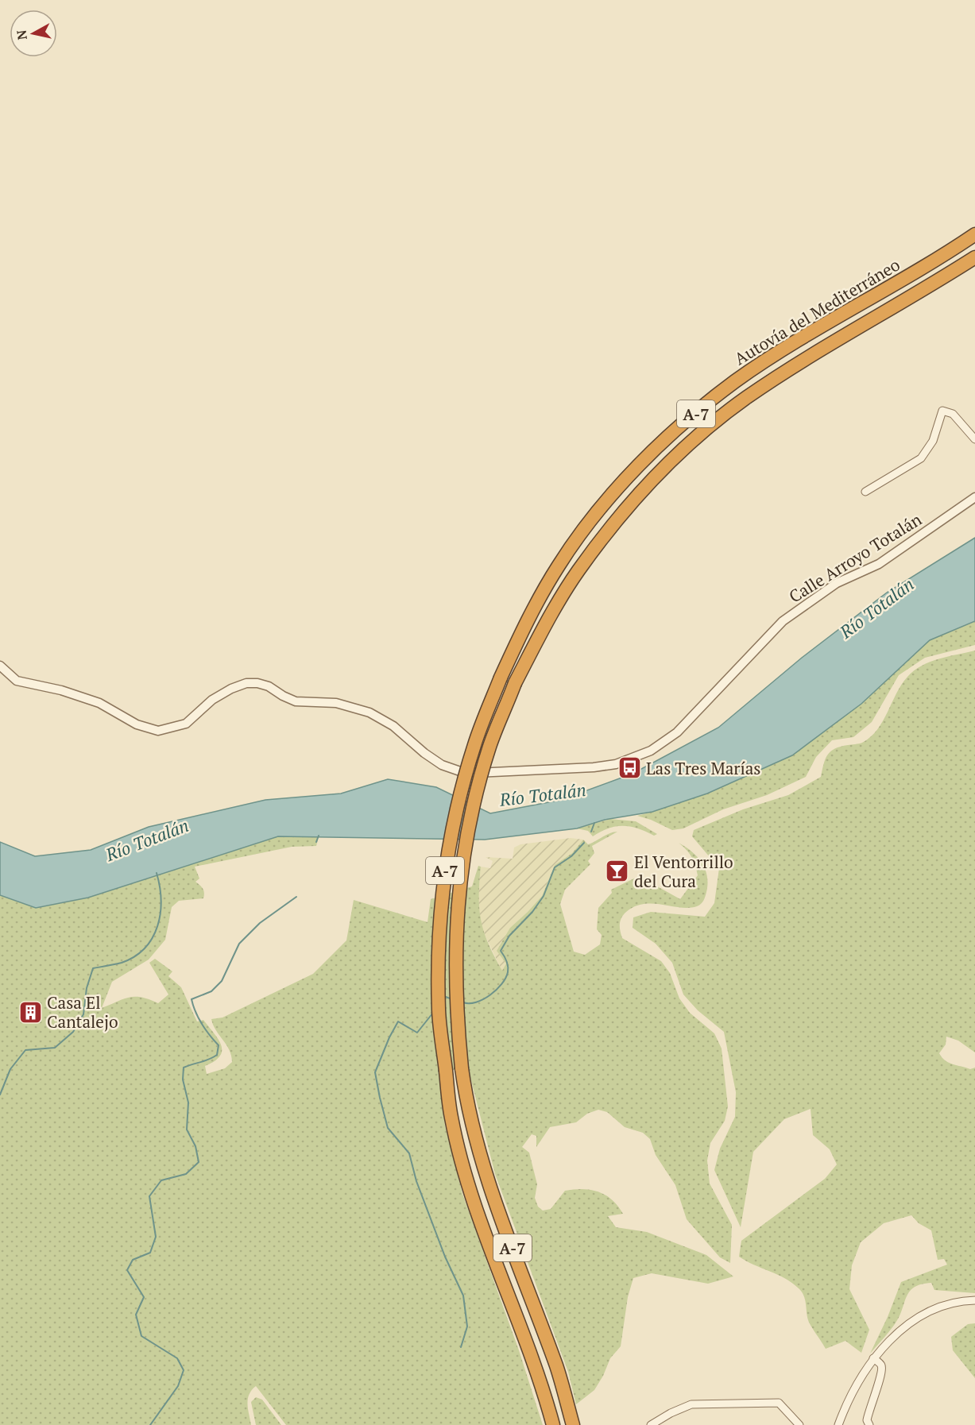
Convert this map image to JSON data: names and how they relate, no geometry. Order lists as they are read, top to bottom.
{
  "streets": {
    "highway": ["Autovía del Mediterráneo", "A-7"],
    "street": ["Calle Arroyo Totalán"]
  },
  "water": ["Río Totalán"],
  "places": {
    "bus stop": ["Las Tres Marías"],
    "bar": ["El Ventorrillo del Cura"],
    "building": ["Casa El Cantalejo"]
  },
  "north": "left"
}
